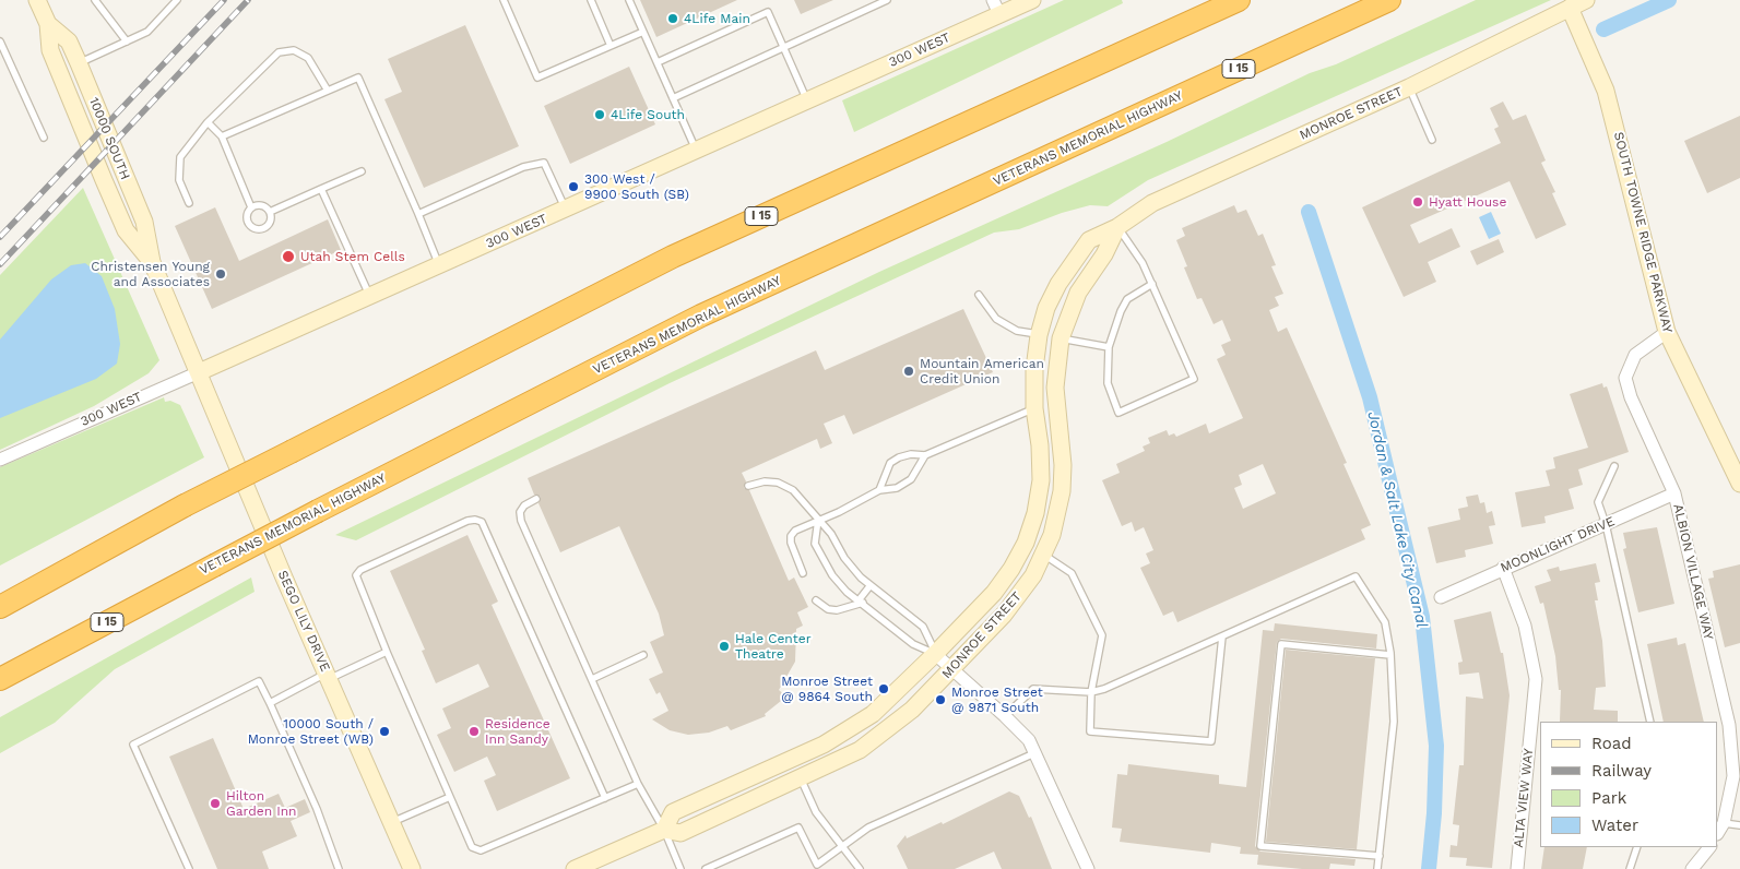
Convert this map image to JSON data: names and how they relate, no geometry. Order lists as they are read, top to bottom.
{
  "streets": {
    "highway": ["I 15", "VETERANS MEMORIAL HIGHWAY"],
    "street": [
      "300 WEST",
      "MONROE STREET",
      "10000 SOUTH",
      "SOUTH TOWNE RIDGE PARKWAY",
      "MOONLIGHT DRIVE",
      "ALBION VILLAGE WAY",
      "SEGO LILY DRIVE",
      "ALTA VIEW WAY"
    ]
  },
  "crossings": [
    ["300 WEST", "10000 SOUTH"],
    ["300 WEST", "SEGO LILY DRIVE"],
    ["MONROE STREET", "SOUTH TOWNE RIDGE PARKWAY"],
    ["10000 SOUTH", "SEGO LILY DRIVE"],
    ["SOUTH TOWNE RIDGE PARKWAY", "ALBION VILLAGE WAY"],
    ["MOONLIGHT DRIVE", "ALBION VILLAGE WAY"],
    ["MOONLIGHT DRIVE", "ALTA VIEW WAY"]
  ],
  "water": ["Jordan & Salt Lake City Canal"],
  "places": [
    "4Life Main",
    "4Life South",
    "300 West / 9900 South (SB)",
    "Hyatt House",
    "Utah Stem Cells",
    "Christensen Young and Associates",
    "Mountain American Credit Union",
    "Hale Center Theatre",
    "Monroe Street @ 9864 South",
    "Monroe Street @ 9871 South",
    "10000 South / Monroe Street (WB)",
    "Residence Inn Sandy",
    "Hilton Garden Inn"
  ],
  "legend": [
    "Road",
    "Railway",
    "Park",
    "Water"
  ]
}
